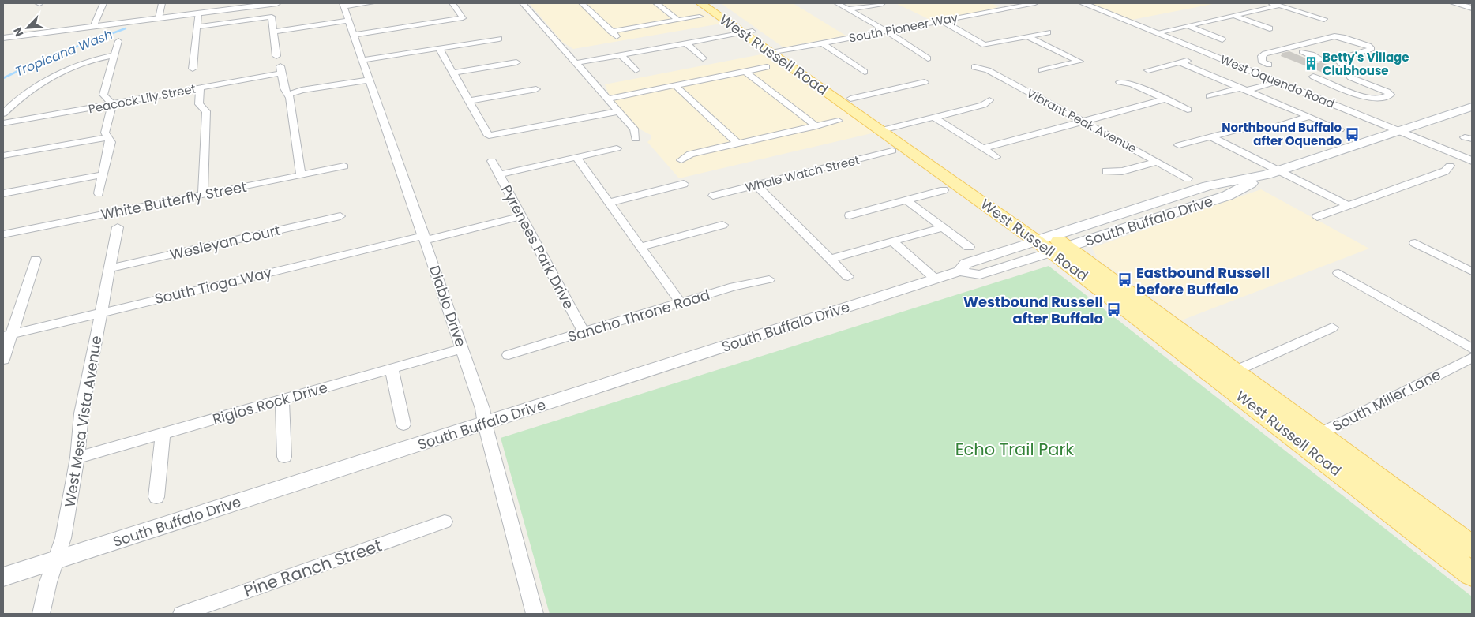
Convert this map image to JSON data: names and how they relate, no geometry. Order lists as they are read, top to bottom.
{
  "streets": {
    "main road": ["West Russell Road", "South Buffalo Drive"],
    "street": [
      "South Pioneer Way",
      "West Oquendo Road",
      "Peacock Lily Street",
      "Vibrant Peak Avenue",
      "Whale Watch Street",
      "White Butterfly Street",
      "Wesleyan Court",
      "Pyrenees Park Drive",
      "South Tioga Way",
      "Diablo Drive",
      "Sancho Throne Road",
      "South Miller Lane",
      "Riglos Rock Drive",
      "West Mesa Vista Avenue",
      "Pine Ranch Street"
    ]
  },
  "crossings": [
    ["South Pioneer Way", "West Russell Road"],
    ["West Russell Road", "South Buffalo Drive"],
    ["West Russell Road", "South Miller Lane"],
    ["West Oquendo Road", "South Buffalo Drive"],
    ["White Butterfly Street", "West Mesa Vista Avenue"],
    ["South Buffalo Drive", "Diablo Drive"],
    ["South Buffalo Drive", "West Mesa Vista Avenue"],
    ["Wesleyan Court", "West Mesa Vista Avenue"],
    ["Pyrenees Park Drive", "South Tioga Way"],
    ["Pyrenees Park Drive", "Sancho Throne Road"],
    ["South Tioga Way", "Diablo Drive"],
    ["South Tioga Way", "West Mesa Vista Avenue"],
    ["Diablo Drive", "Riglos Rock Drive"],
    ["Riglos Rock Drive", "West Mesa Vista Avenue"]
  ],
  "water": ["Tropicana Wash"],
  "parks": ["Echo Trail Park"],
  "places": {
    "building": ["Betty's Village Clubhouse"],
    "bus stop": ["Northbound Buffalo after Oquendo", "Eastbound Russell before Buffalo", "Westbound Russell after Buffalo"]
  },
  "north": "bottom left"
}
